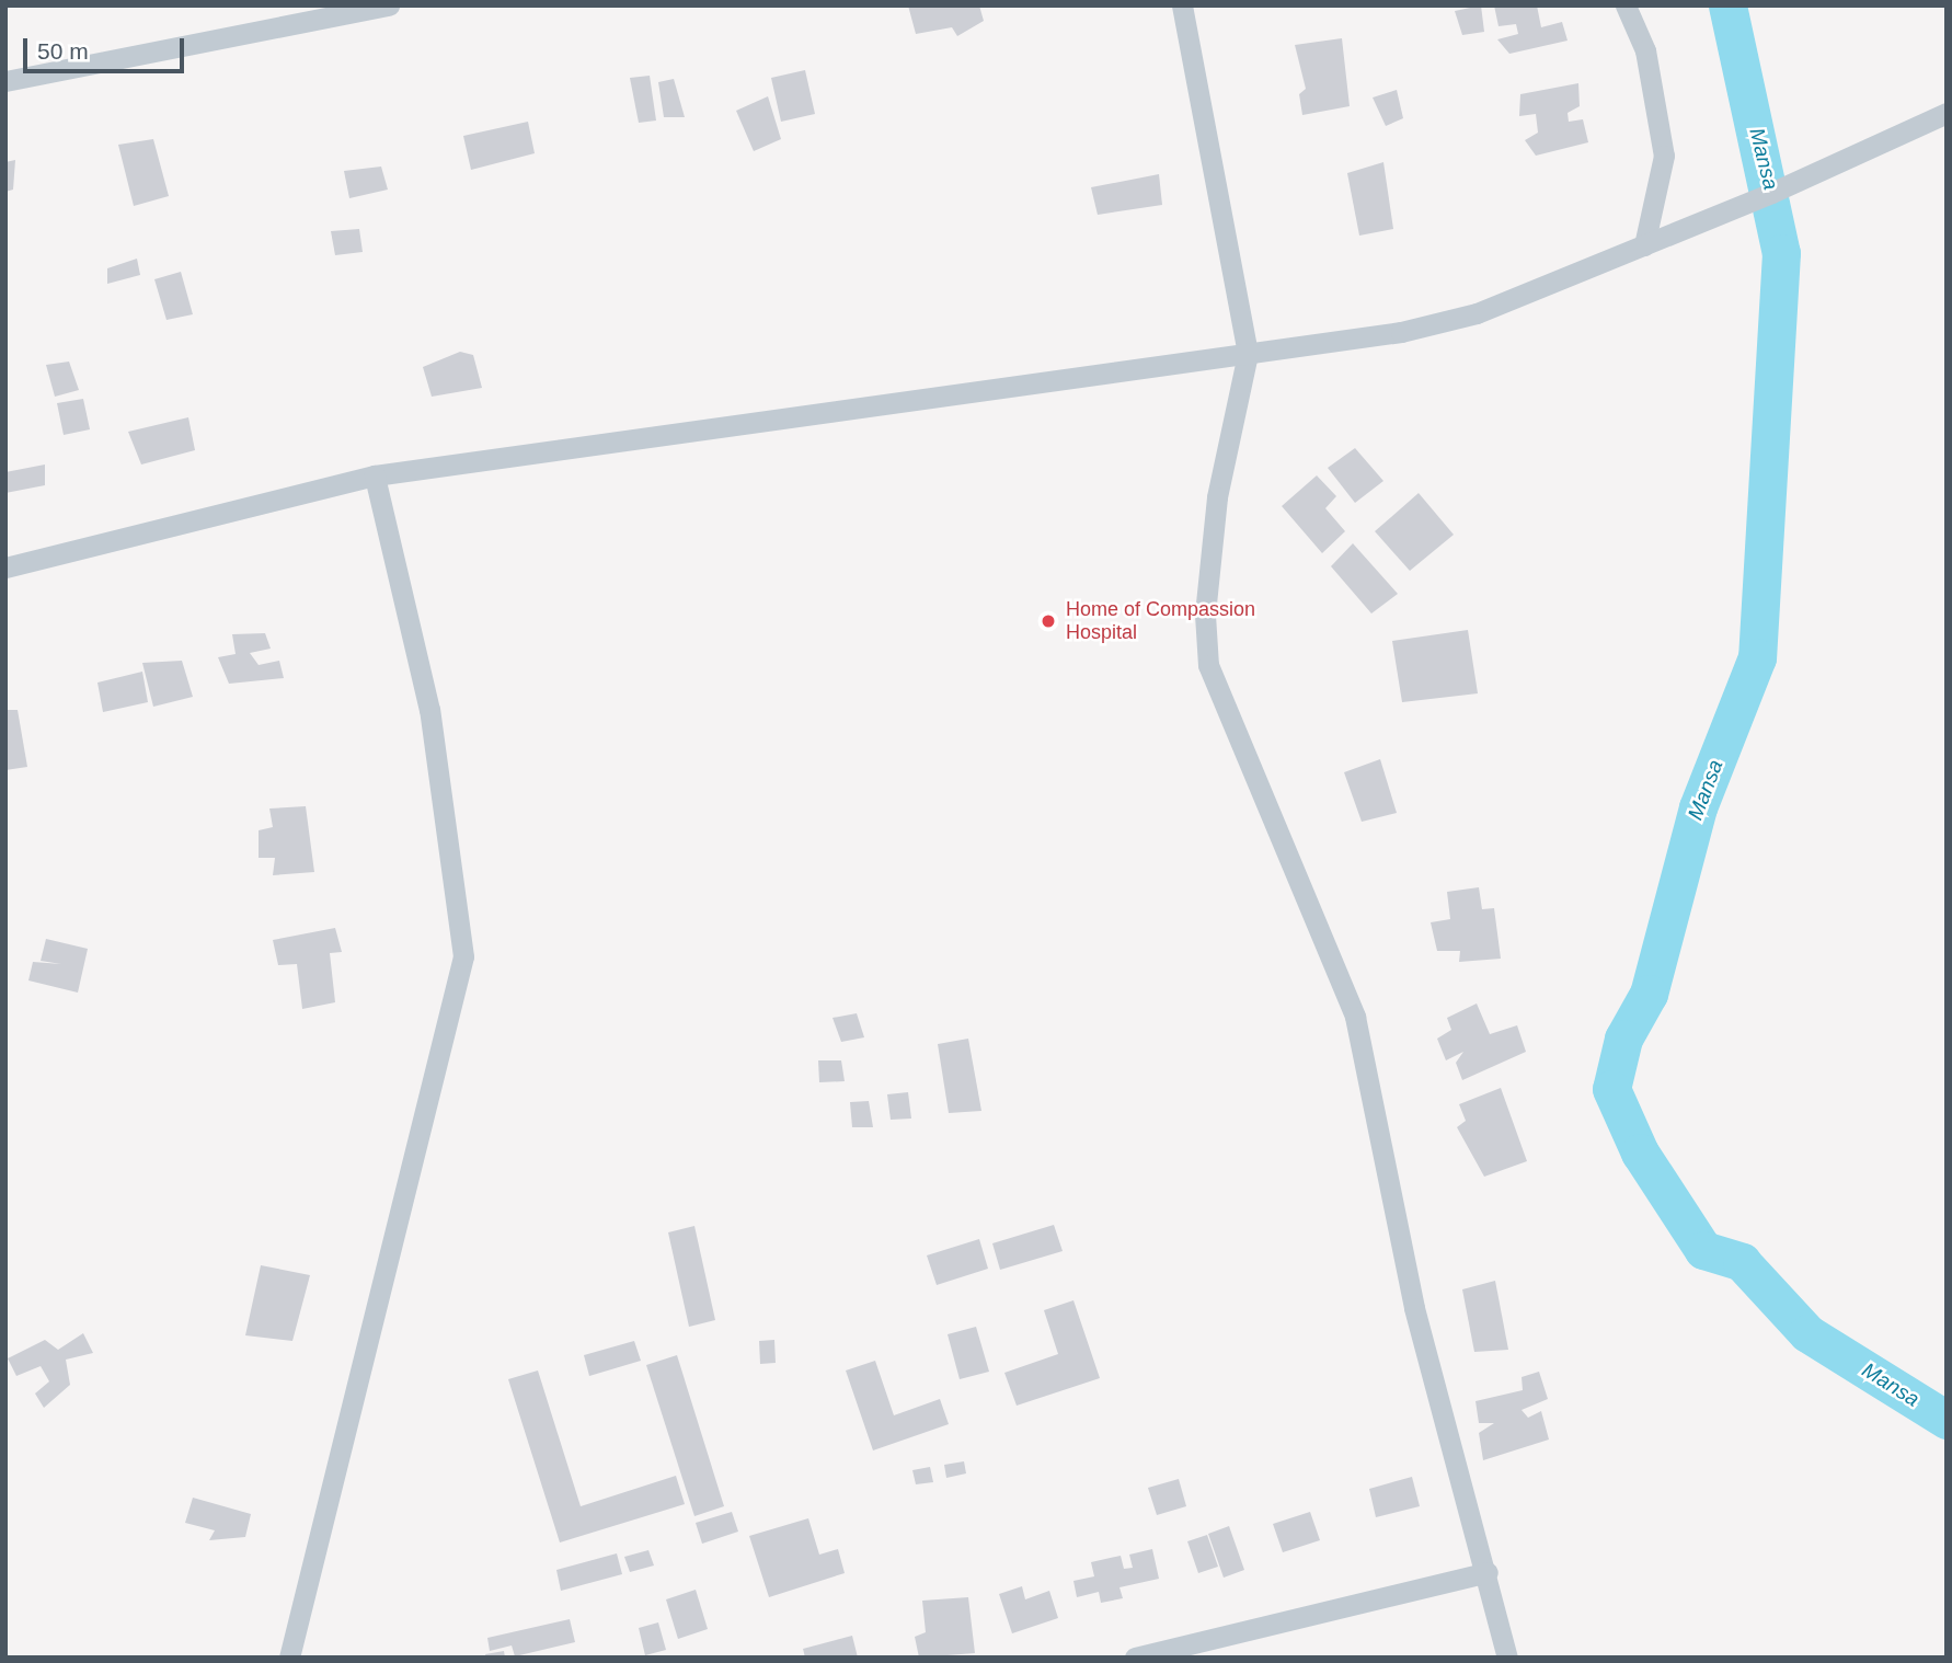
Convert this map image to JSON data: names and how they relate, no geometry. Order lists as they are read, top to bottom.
{
  "water": ["Mansa"],
  "places": ["Home of Compassion Hospital"],
  "scale_bar": "50 m"
}
